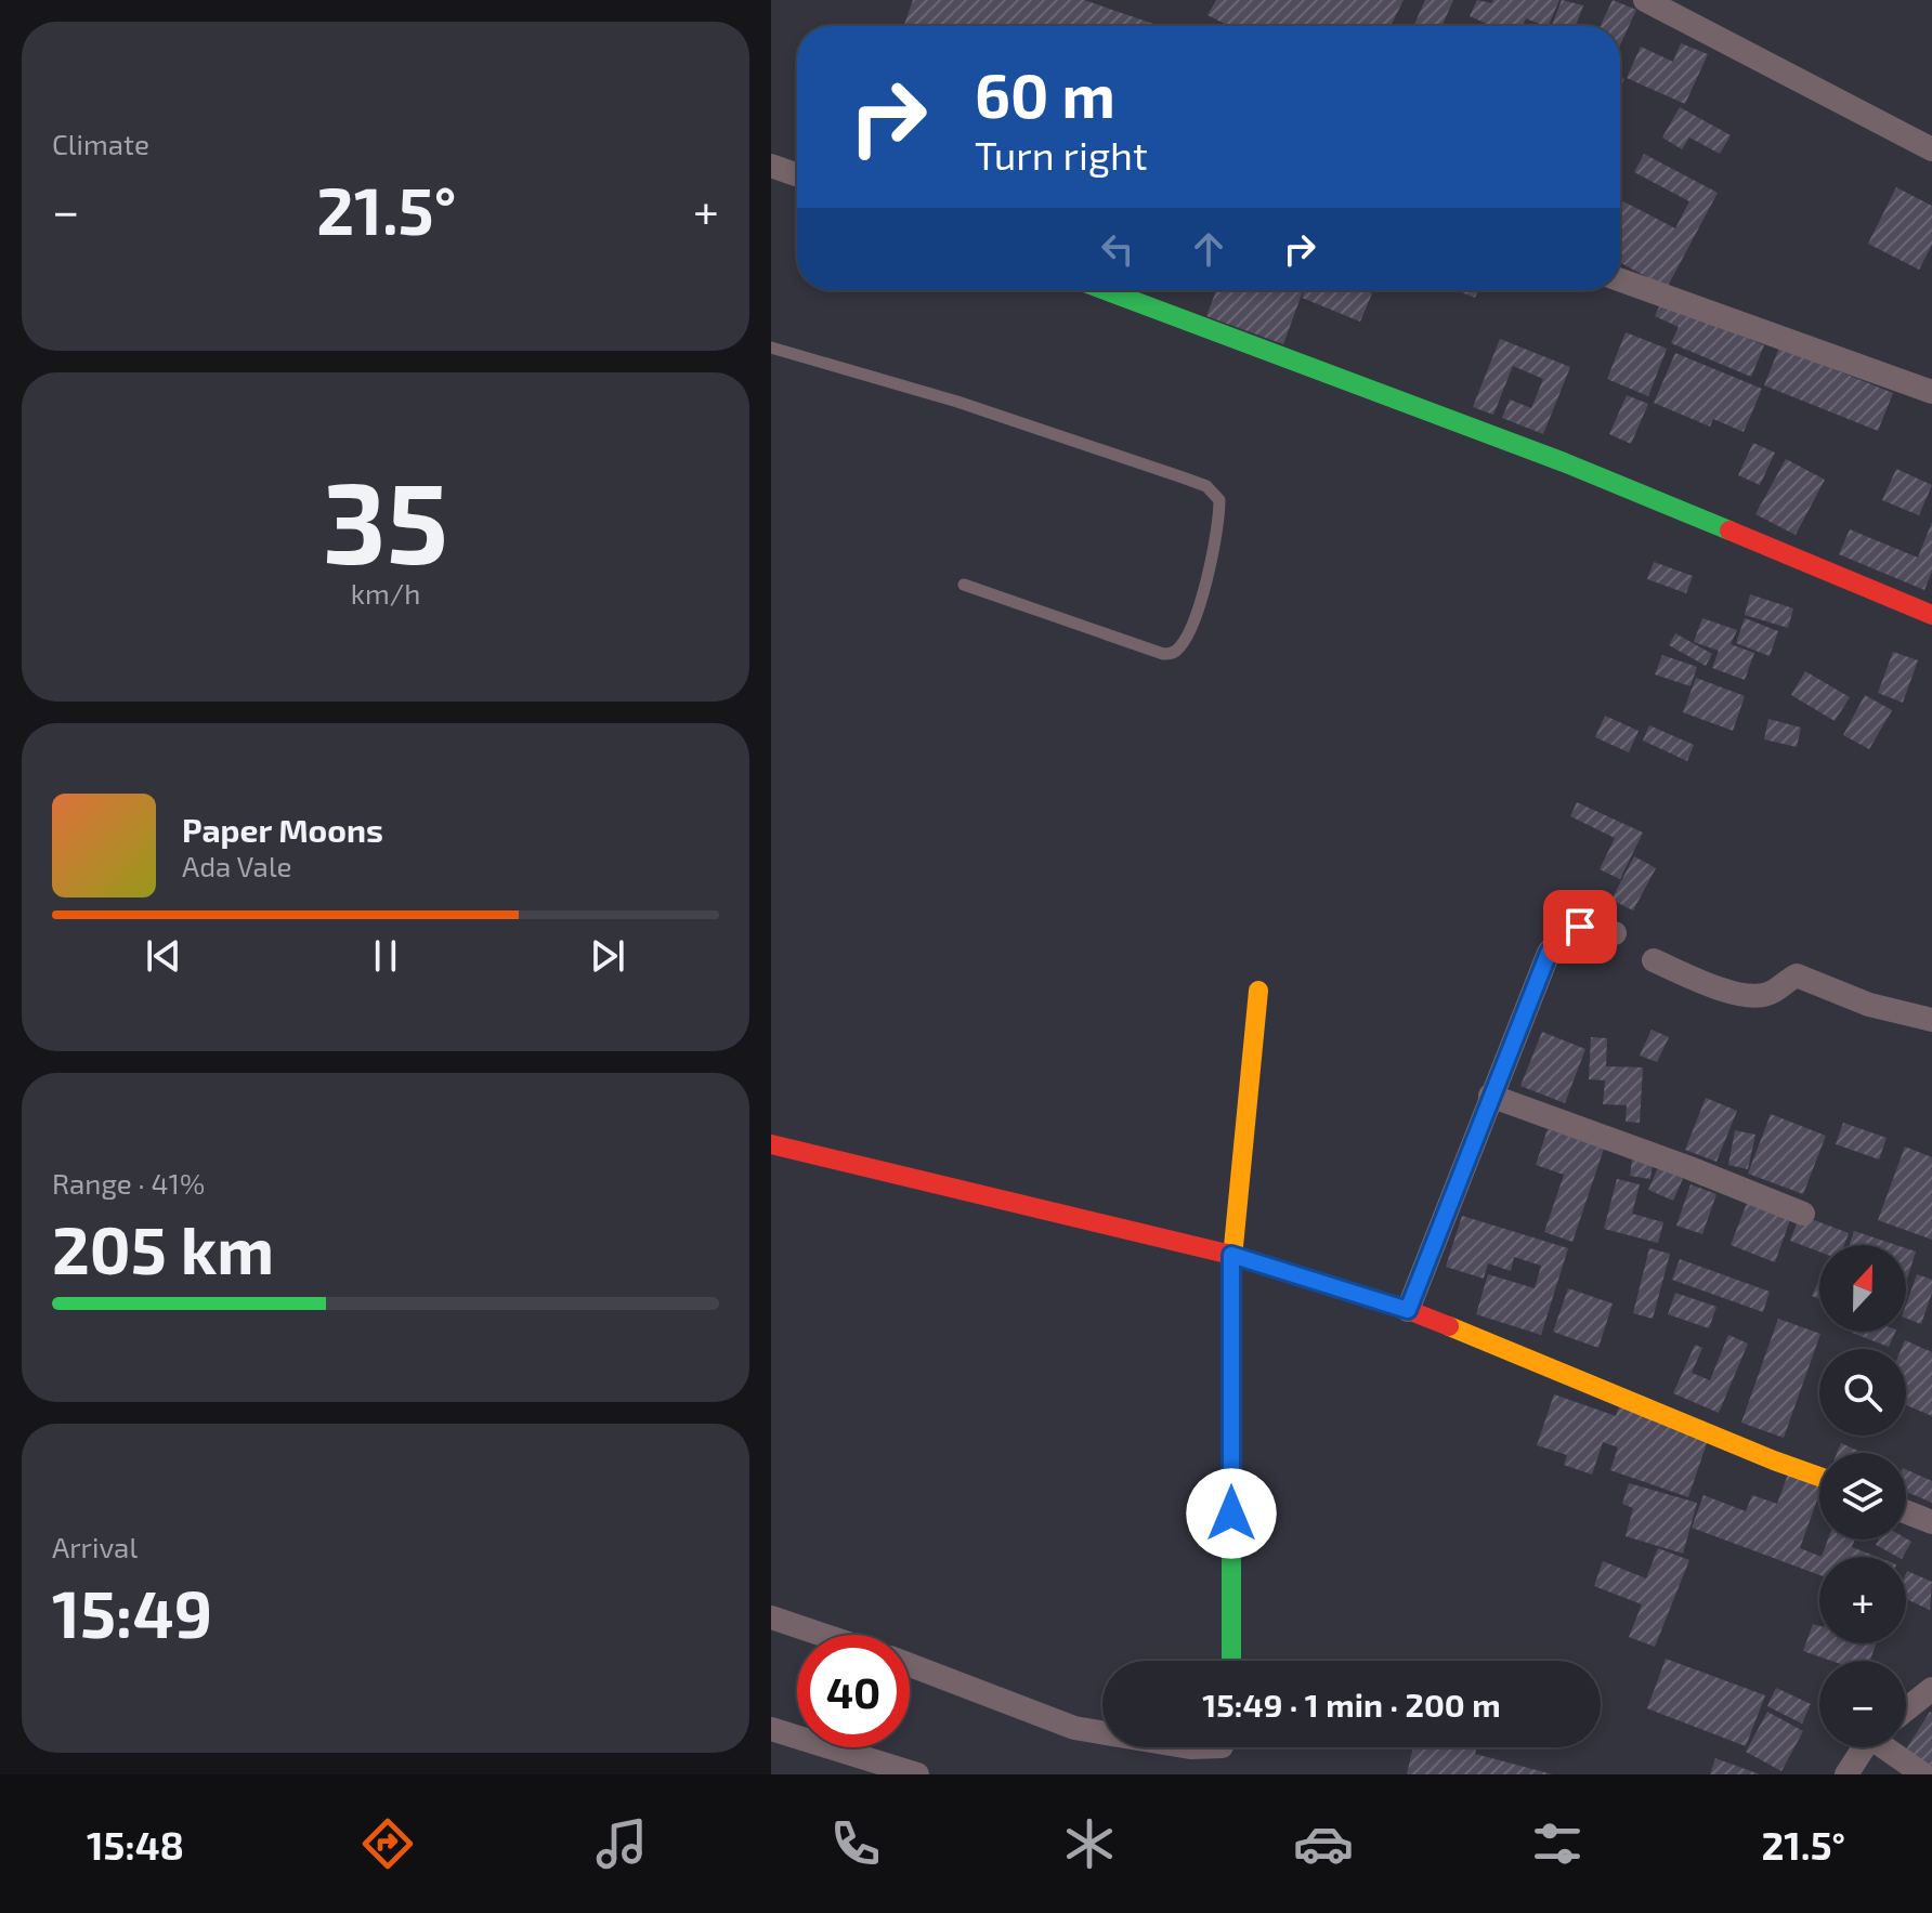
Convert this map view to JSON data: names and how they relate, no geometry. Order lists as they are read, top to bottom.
{
  "north": "top",
  "page": {
    "tile": [
      "Climate",
      ["35", "km/h"],
      ["Range · 41%", "205 km"],
      ["Arrival", "15:49"]
    ],
    "turn": ["60 m", "Turn right"],
    "heat": ["−", "21.5°", "+"],
    "song": ["Paper Moons", "Ada Vale"],
    "map_buttons": ["+", "−"],
    "limit": "40",
    "trip": "15:49 · 1 min · 200 m",
    "tabs": ["15:48", "21.5°"]
  }
}
